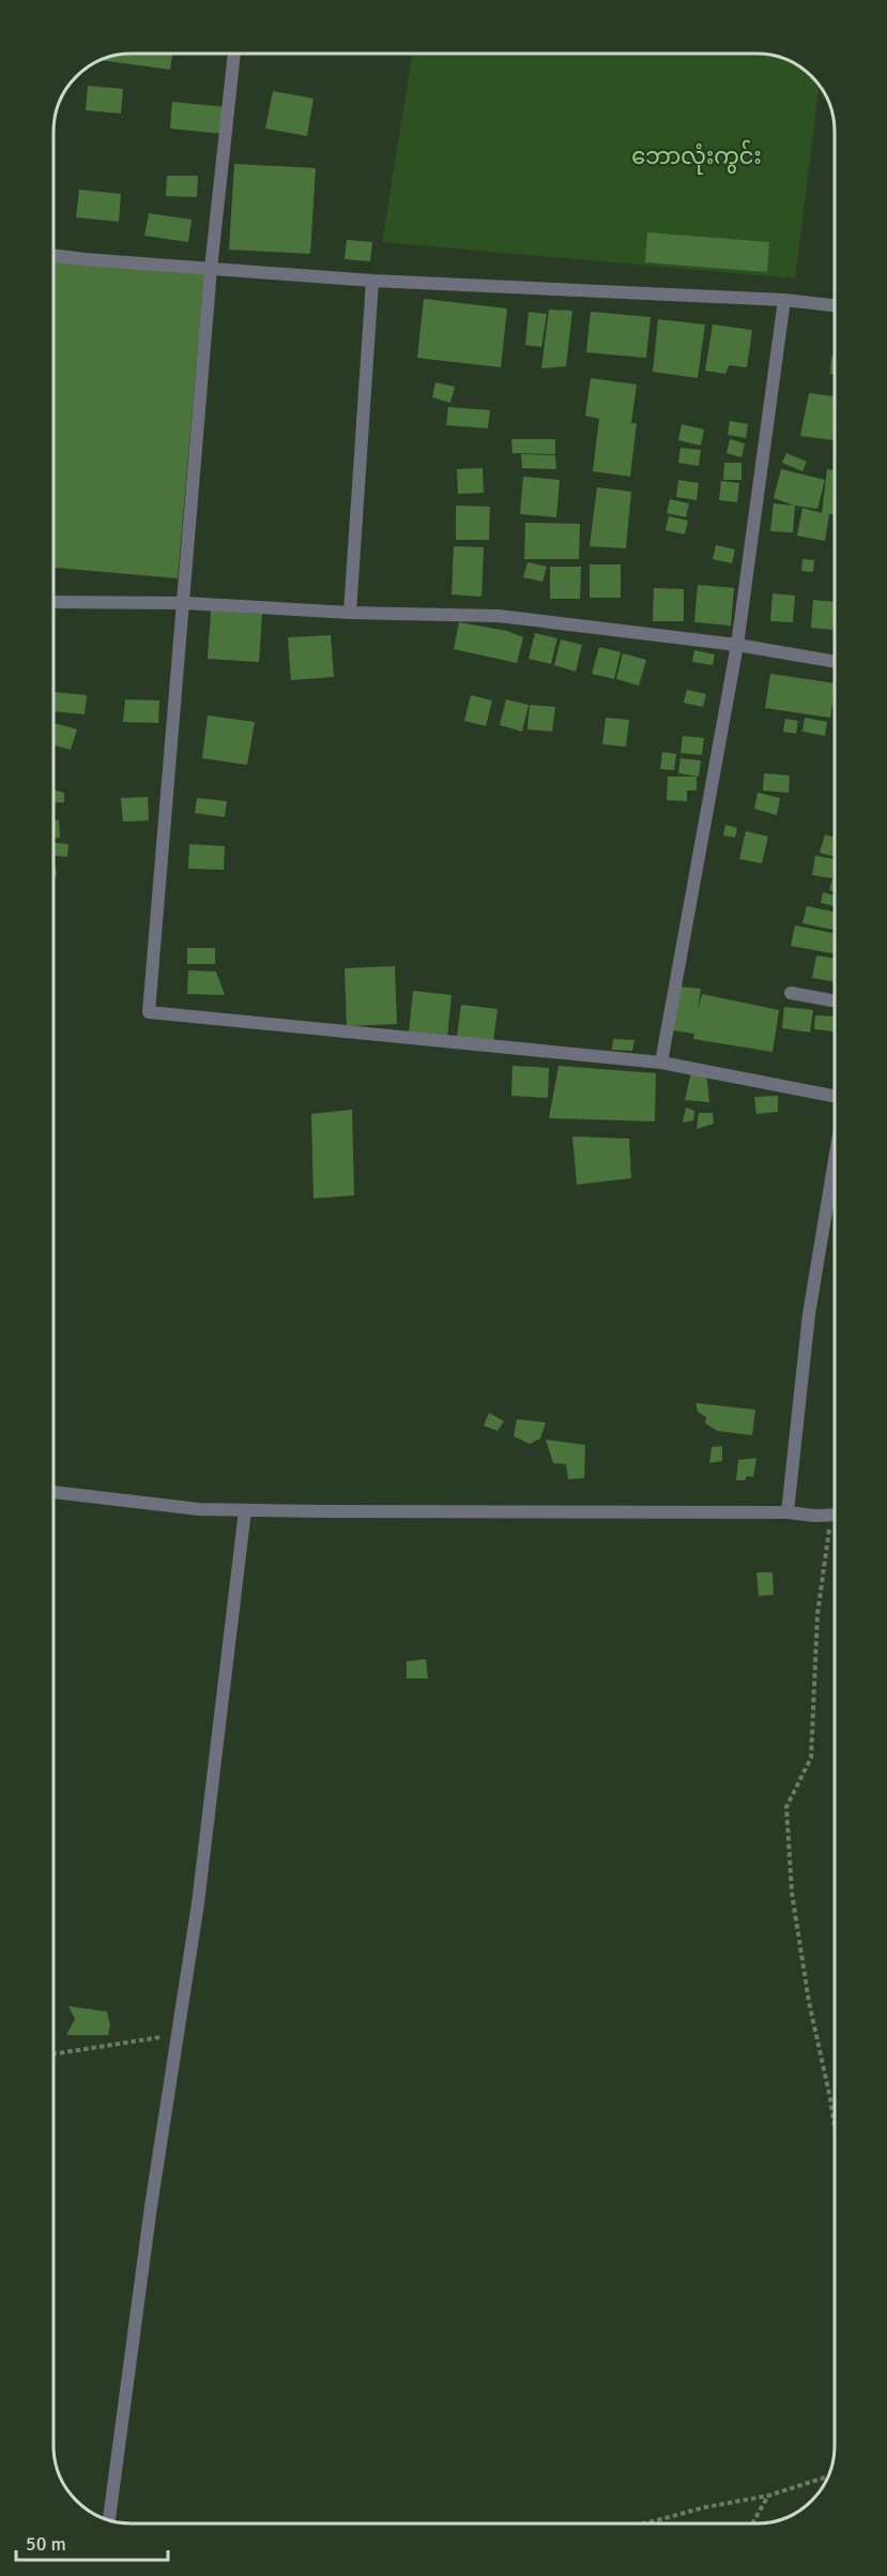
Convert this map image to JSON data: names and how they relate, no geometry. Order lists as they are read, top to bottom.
{
  "parks": ["ဘောလုံးကွင်း"],
  "scale_bar": "50 m"
}
